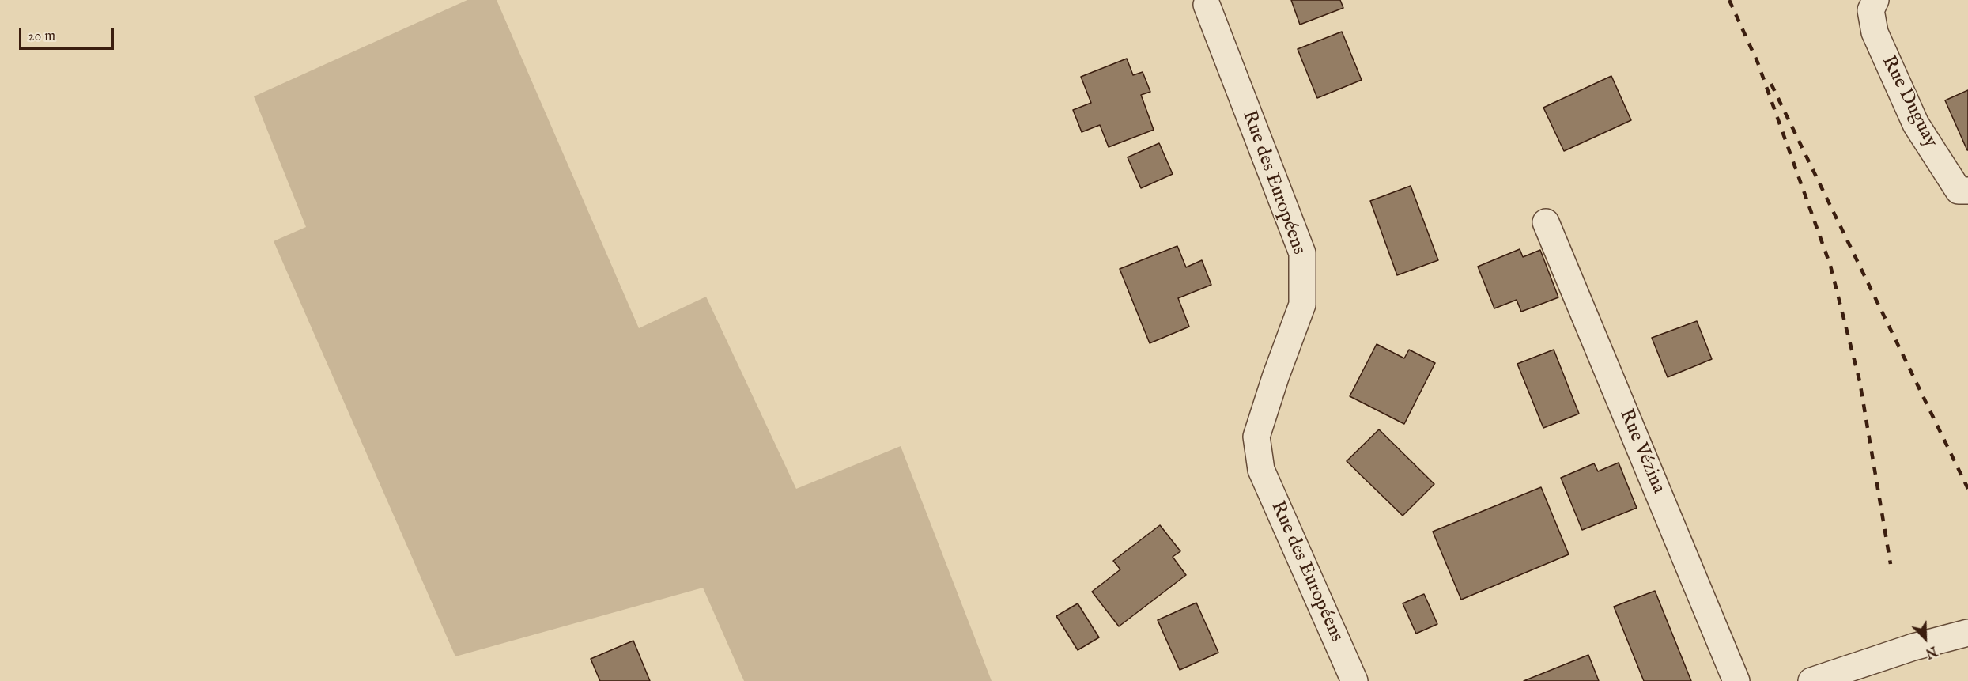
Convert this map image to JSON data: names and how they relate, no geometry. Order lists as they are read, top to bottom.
{
  "streets": {
    "street": ["Rue Duguay", "Rue des Européens", "Rue Vézina"]
  },
  "scale_bar": "20 m",
  "north": "bottom right"
}
